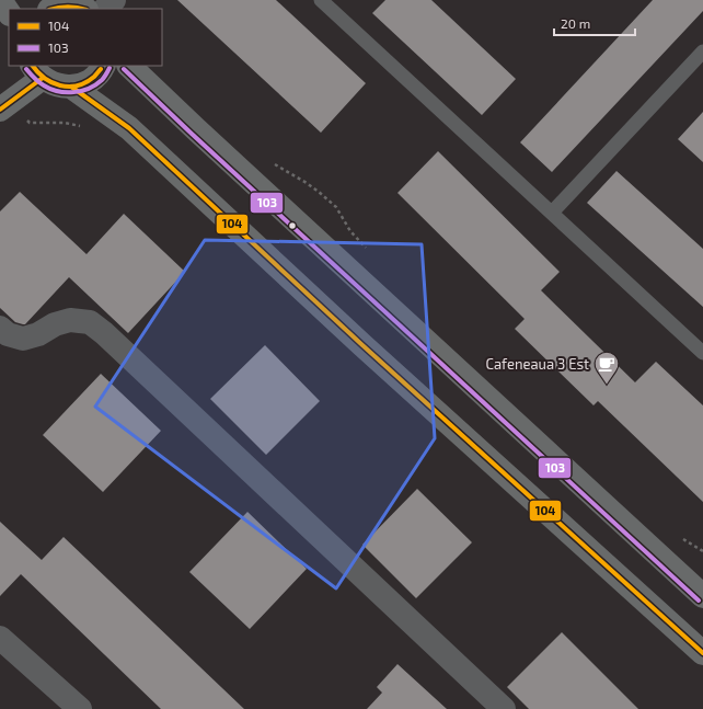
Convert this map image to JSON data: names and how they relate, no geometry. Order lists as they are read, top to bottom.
{
  "places": {
    "cafe": ["Cafeneaua 3 Est"]
  },
  "lines": ["transit line 104", "transit line 103"],
  "legend": ["104", "103"],
  "scale_bar": "20 m"
}
